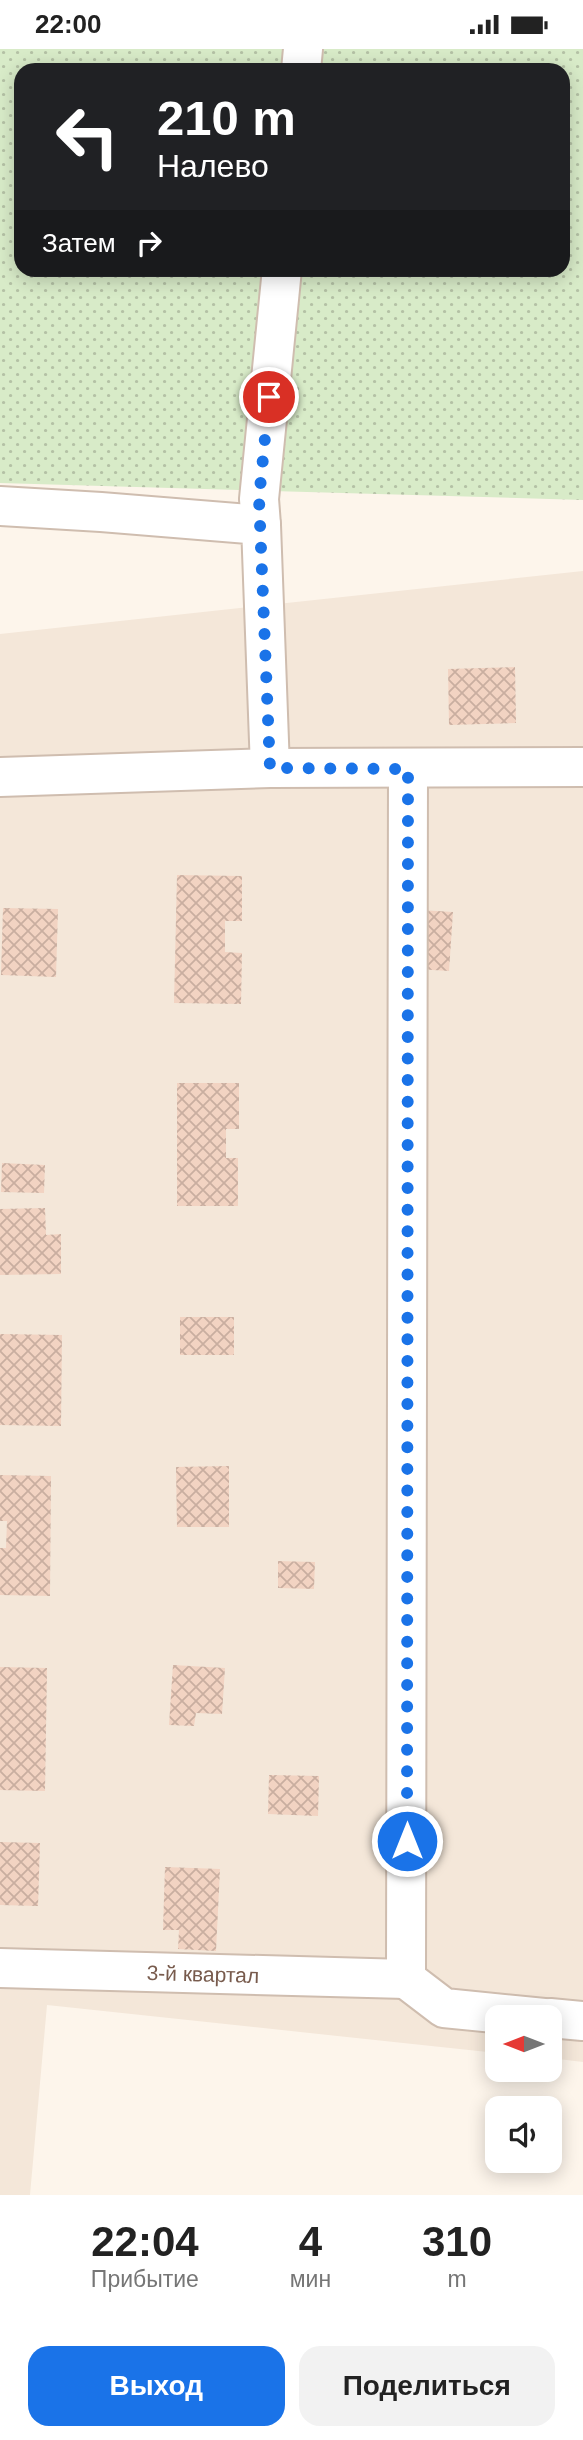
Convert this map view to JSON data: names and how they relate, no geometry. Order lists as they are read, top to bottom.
{
  "streets": {
    "street": ["3-й квартал"]
  },
  "north": "left",
  "page": {
    "status": "22:00",
    "turn": ["210 m", "Налево"],
    "then": "Затем",
    "eta": [
      "22:04",
      "Прибытие",
      "4",
      "мин",
      "310",
      "m"
    ],
    "buttons": ["Выход", "Поделиться"]
  }
}
